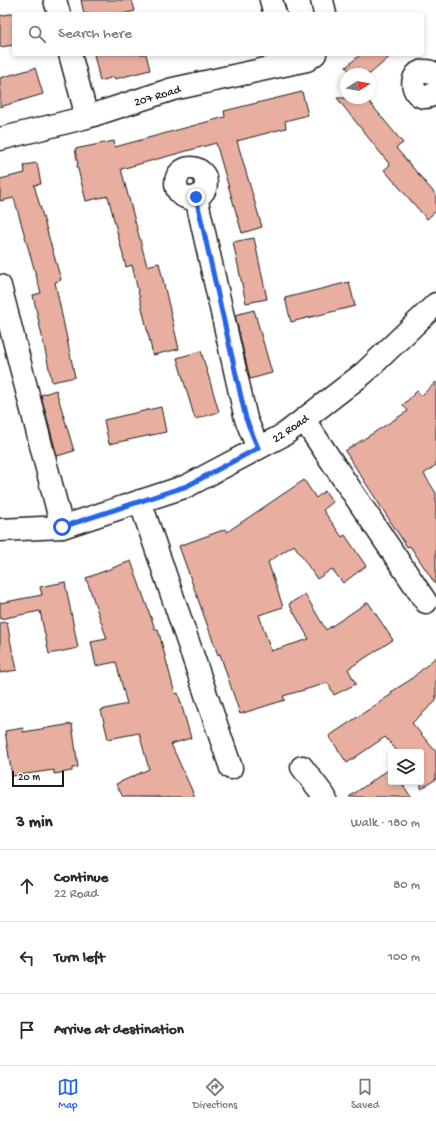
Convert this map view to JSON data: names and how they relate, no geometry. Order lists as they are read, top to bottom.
{
  "streets": {
    "street": ["207 Road", "22 Road"]
  },
  "scale_bar": "20 m",
  "north": "right",
  "page": {
    "search": "Search here",
    "scale": "20 m",
    "heading": ["3 min", "Walk · 180 m"],
    "list": [
      ["Continue", "22 Road", "80 m"],
      ["Turn left", "100 m"],
      "Arrive at destination"
    ],
    "nav": ["Map", "Directions", "Saved"]
  }
}
